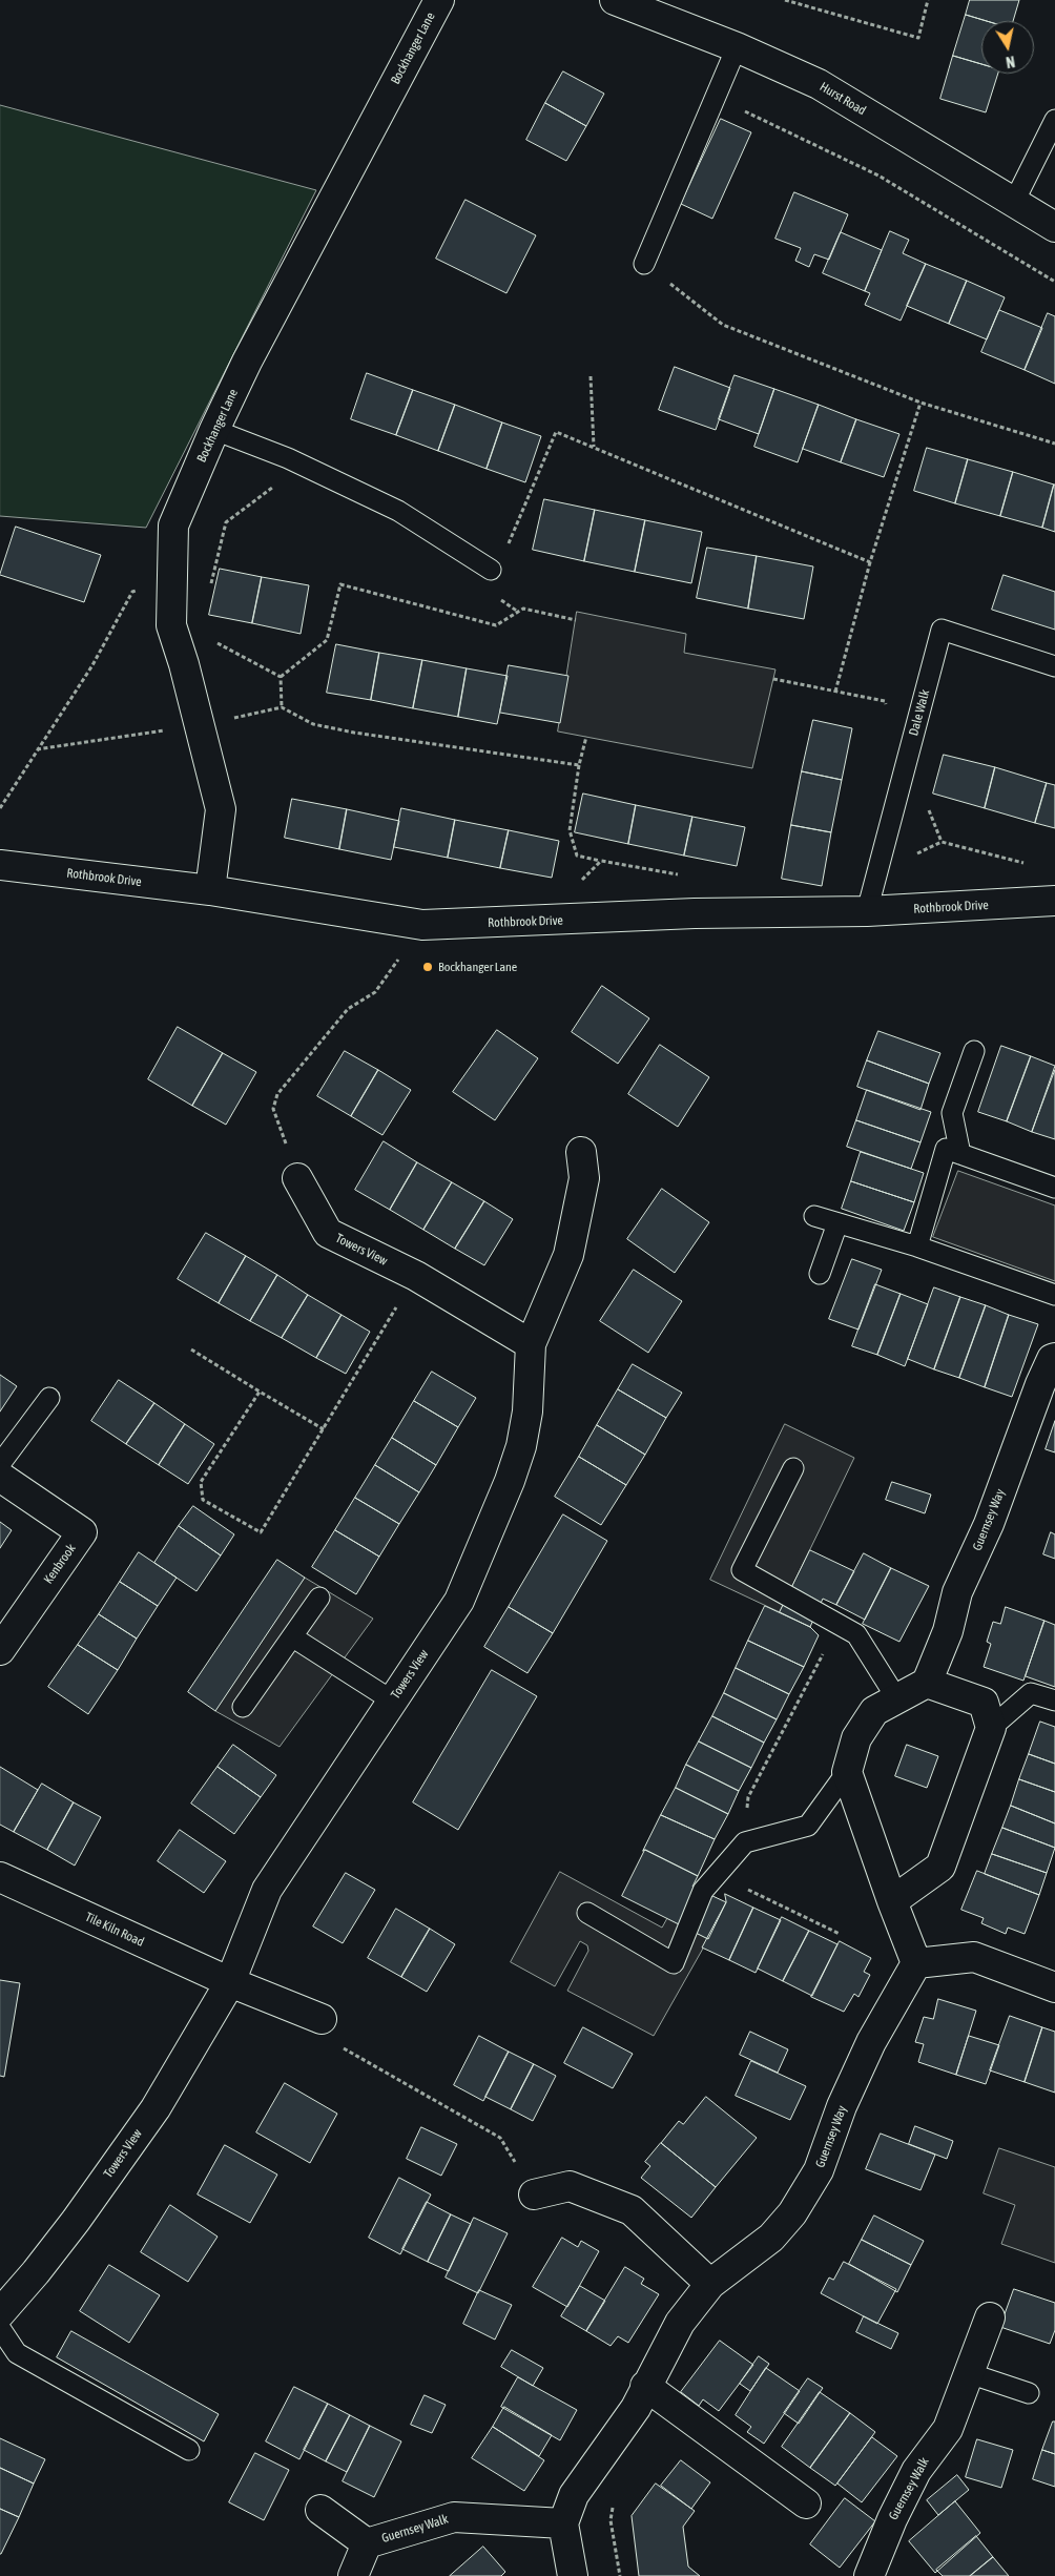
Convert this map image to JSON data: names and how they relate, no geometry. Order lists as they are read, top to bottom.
{
  "streets": {
    "street": [
      "Bockhanger Lane",
      "Hurst Road",
      "Rothbrook Drive",
      "Towers View",
      "Guernsey Way",
      "Kenbrook",
      "Tile Kiln Road",
      "Guernsey Walk"
    ],
    "lane": ["Dale Walk"]
  },
  "crossings": [
    ["Bockhanger Lane", "Rothbrook Drive"],
    ["Dale Walk", "Rothbrook Drive"],
    ["Towers View", "Tile Kiln Road"],
    ["Guernsey Way", "Guernsey Walk"]
  ],
  "places": ["Bockhanger Lane"],
  "north": "bottom"
}
